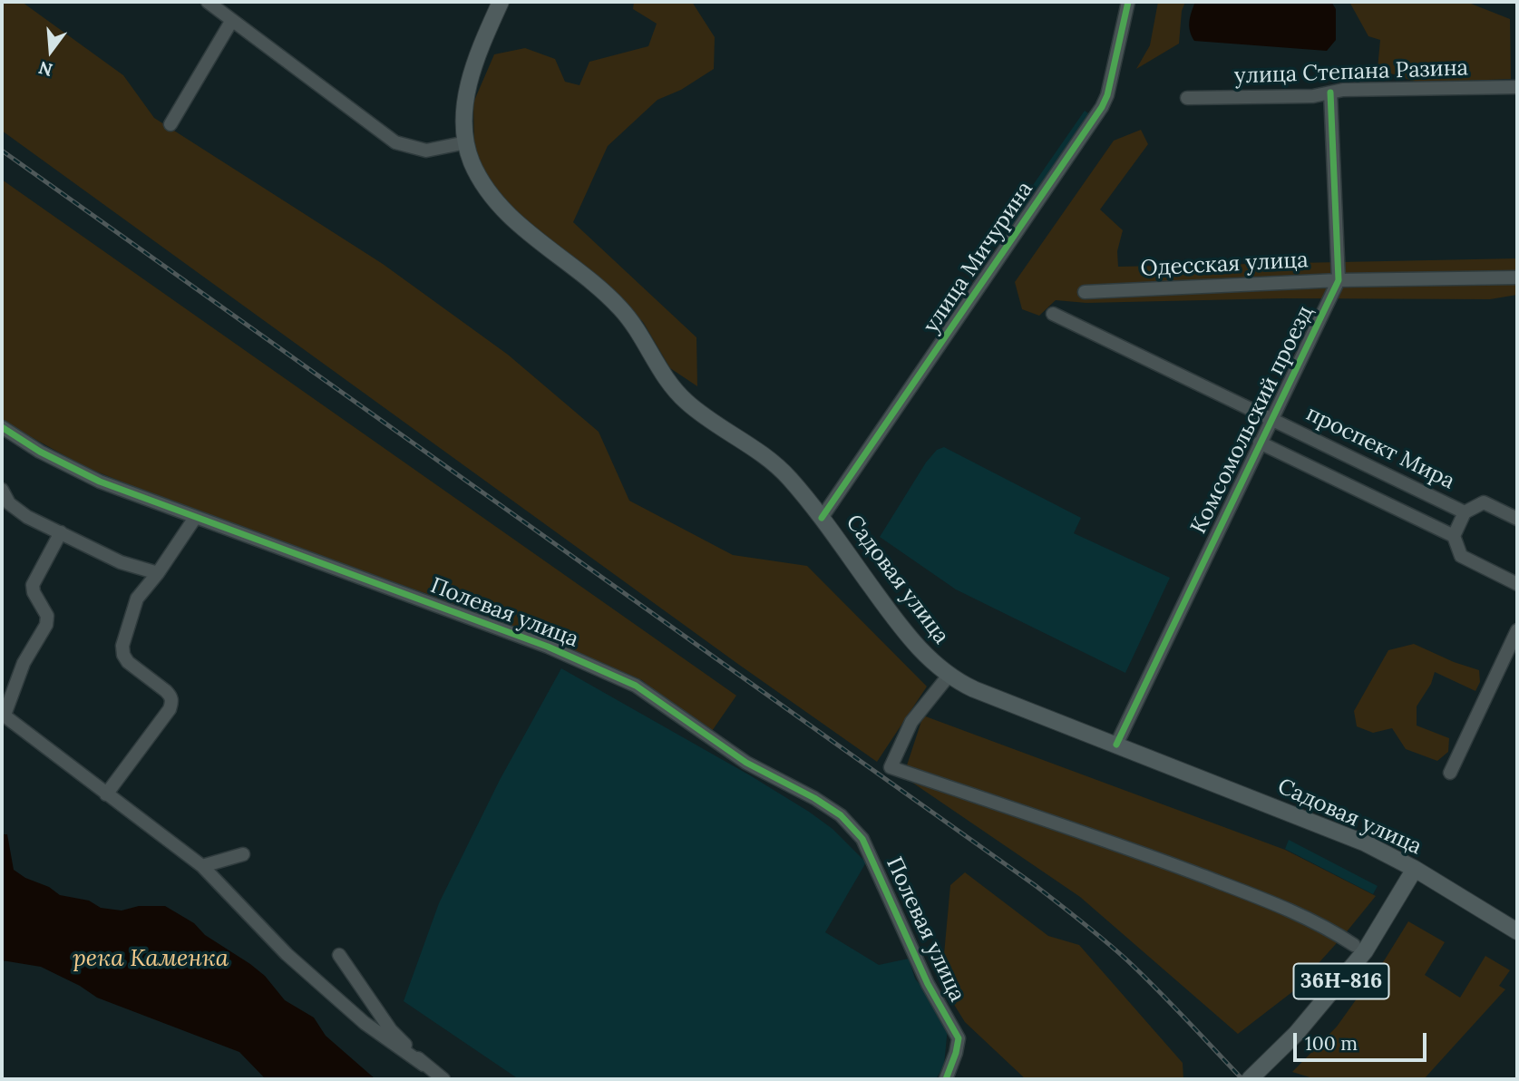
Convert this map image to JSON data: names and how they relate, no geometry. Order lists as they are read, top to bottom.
{
  "streets": {
    "main road": ["Садовая улица", "36Н-816"],
    "street": [
      "улица Степана Разина",
      "улица Мичурина",
      "Одесская улица",
      "Комсомольский проезд",
      "проспект Мира",
      "Полевая улица"
    ]
  },
  "crossings": [
    ["улица Степана Разина", "Комсомольский проезд"],
    ["улица Мичурина", "Садовая улица"],
    ["Одесская улица", "Комсомольский проезд"],
    ["Комсомольский проезд", "проспект Мира"],
    ["Комсомольский проезд", "Садовая улица"],
    ["Садовая улица", "36Н-816"]
  ],
  "water": ["река Каменка"],
  "scale_bar": "100 m",
  "north": "bottom"
}
